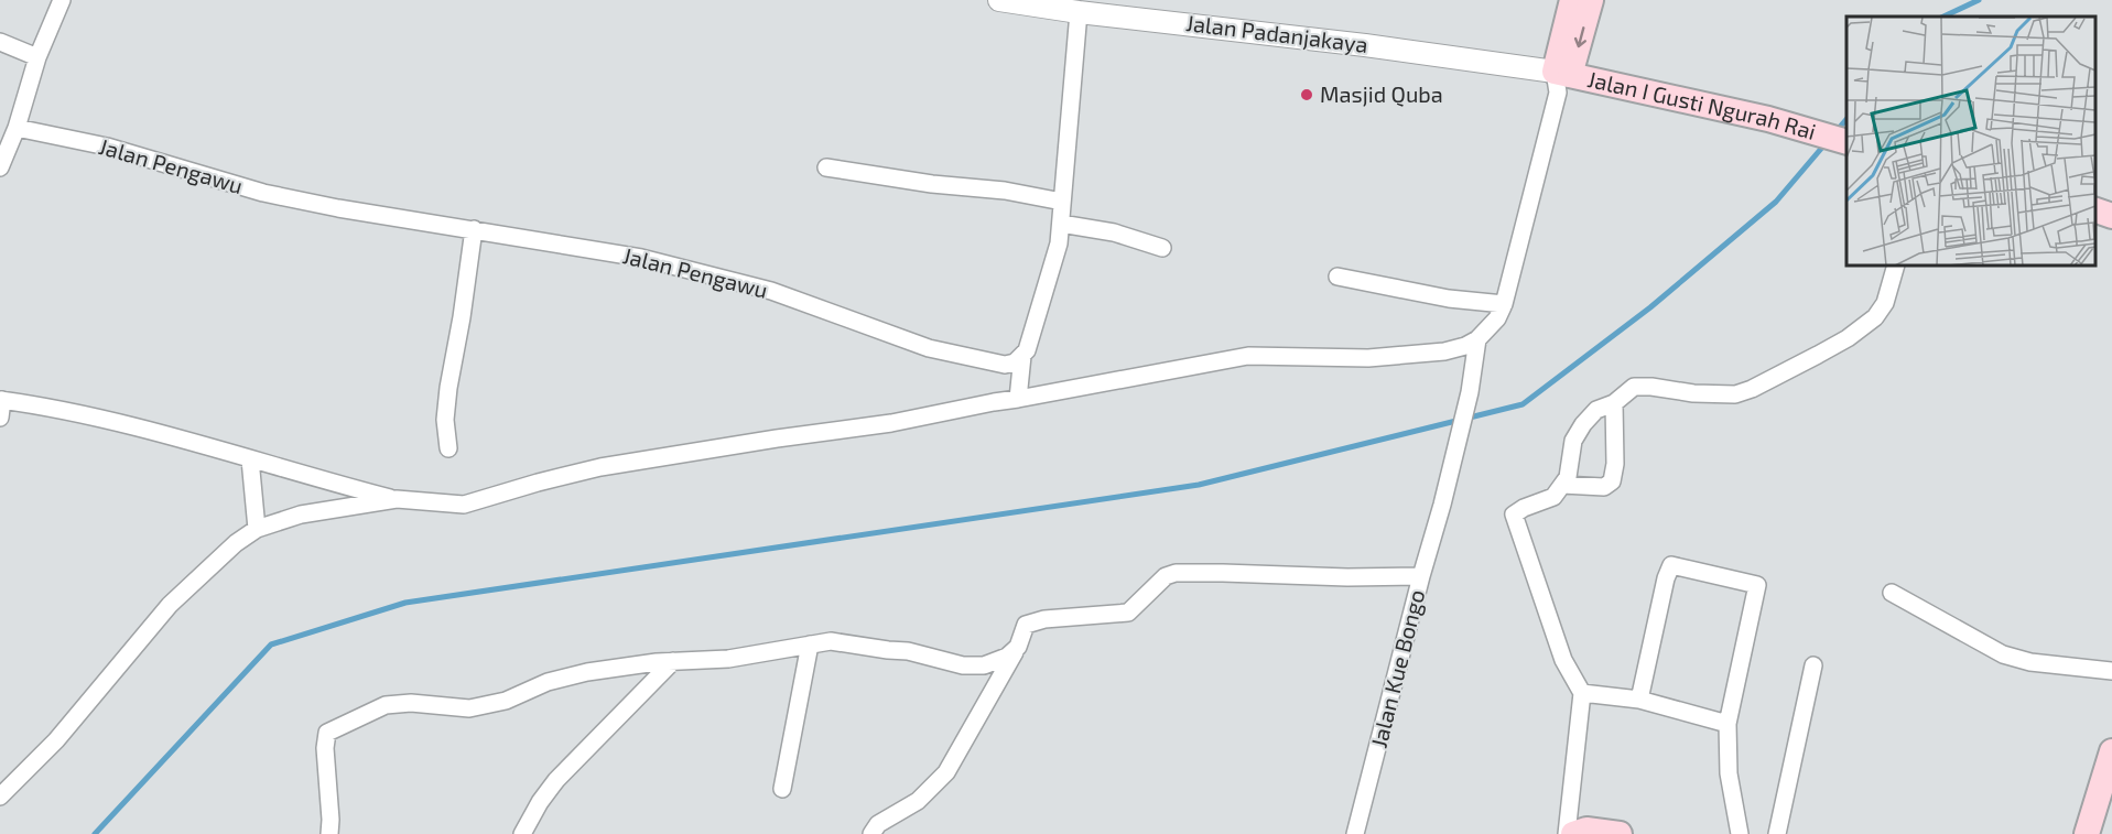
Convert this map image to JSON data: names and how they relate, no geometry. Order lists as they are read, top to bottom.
{
  "streets": {
    "main road": ["Jalan I Gusti Ngurah Rai"],
    "street": ["Jalan Padanjakaya", "Jalan Pengawu", "Jalan Kue Bongo"]
  },
  "crossings": [
    ["Jalan Padanjakaya", "Jalan I Gusti Ngurah Rai"]
  ],
  "places": ["Masjid Quba"]
}
